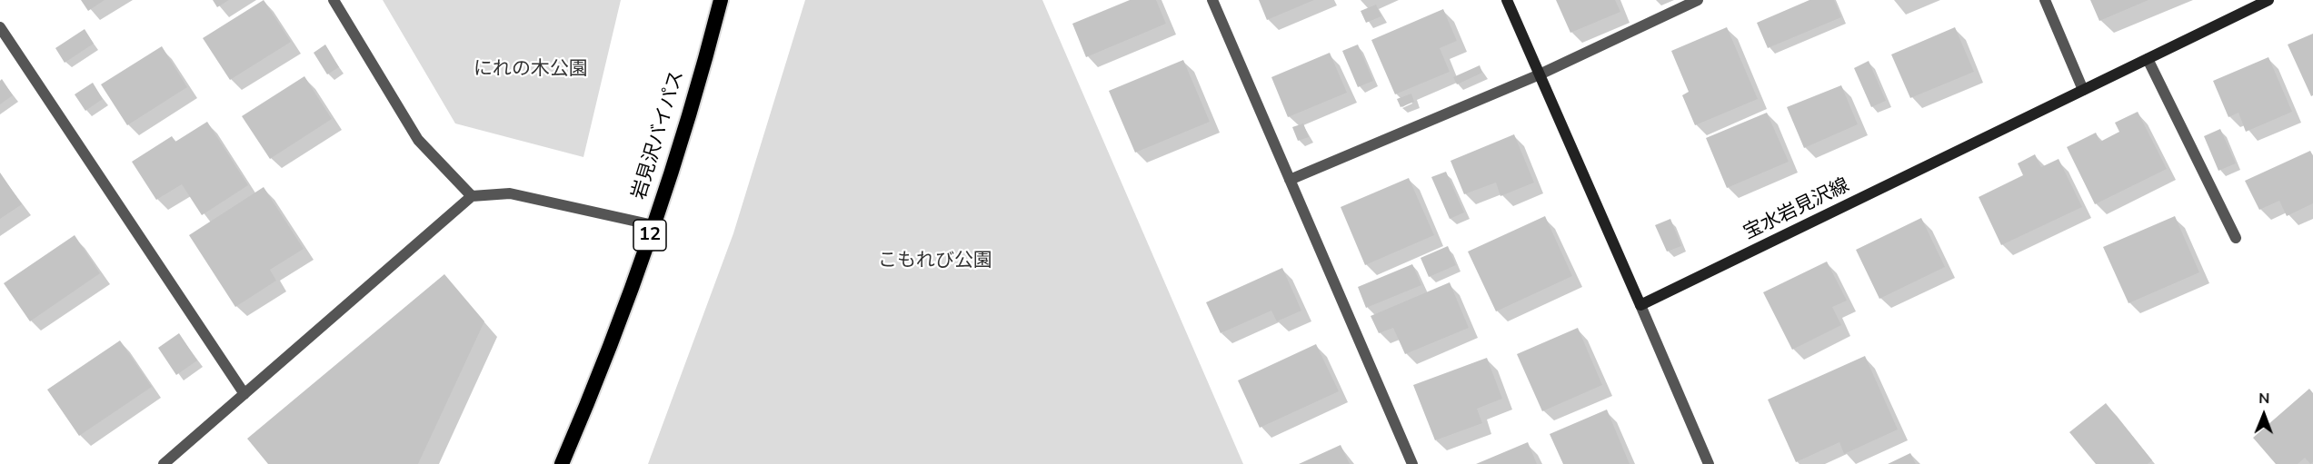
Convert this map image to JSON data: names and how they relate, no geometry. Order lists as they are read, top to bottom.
{
  "streets": {
    "highway": ["岩見沢バイパス", "12"],
    "main road": ["宝水岩見沢線"]
  },
  "parks": ["にれの木公園", "こもれび公園"],
  "north": "top"
}
